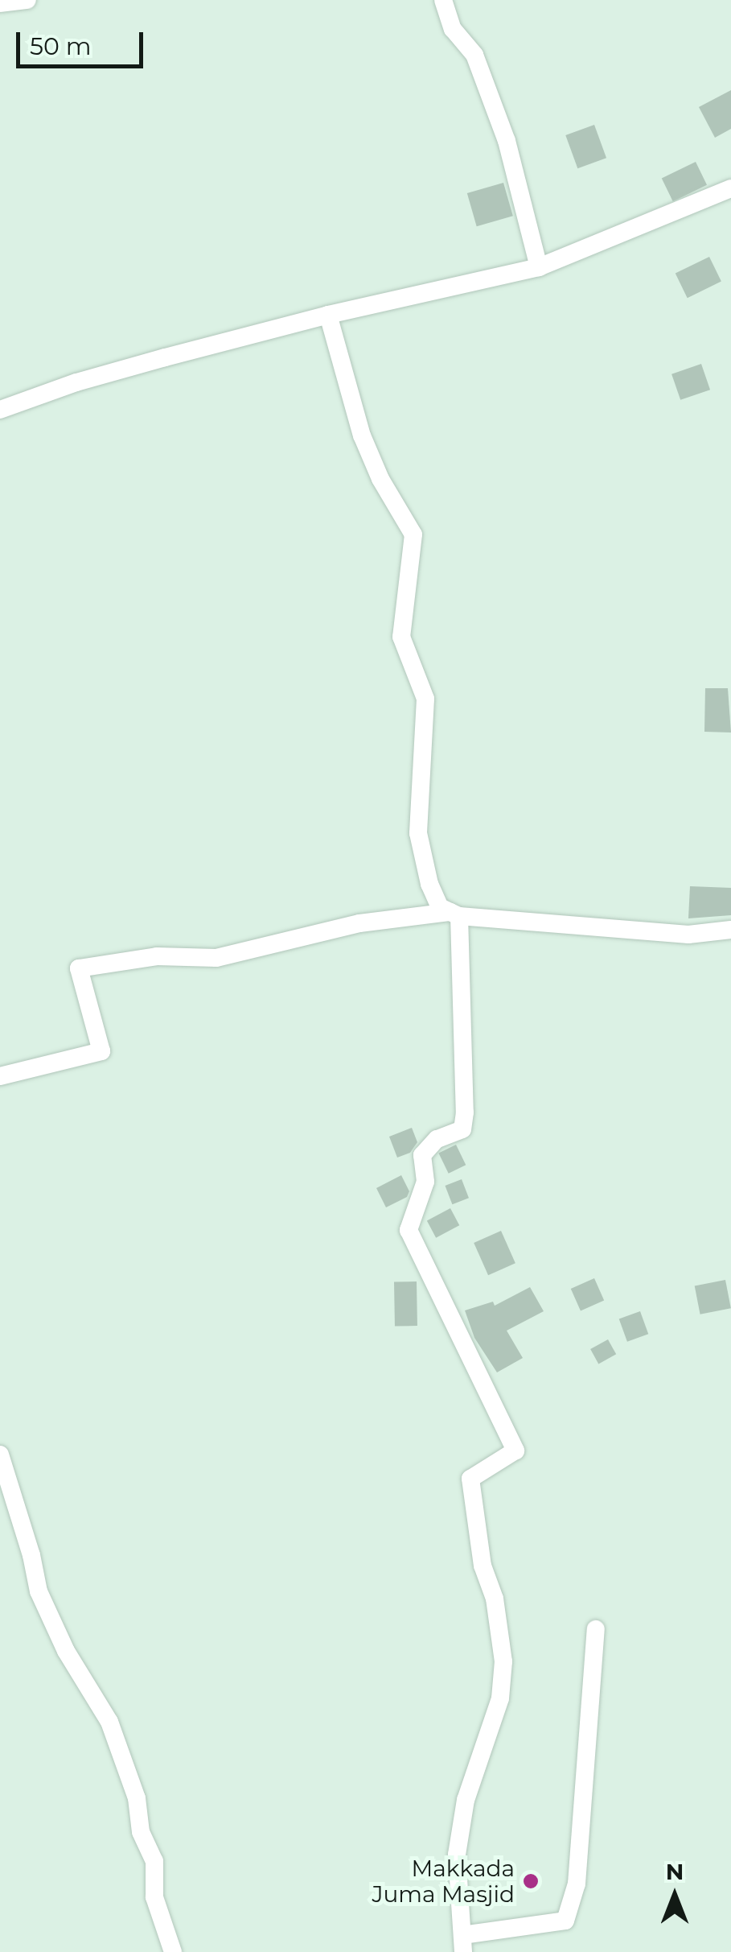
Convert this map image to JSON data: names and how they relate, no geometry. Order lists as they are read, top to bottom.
{
  "places": ["Makkada Juma Masjid"],
  "scale_bar": "50 m",
  "north": "top"
}
